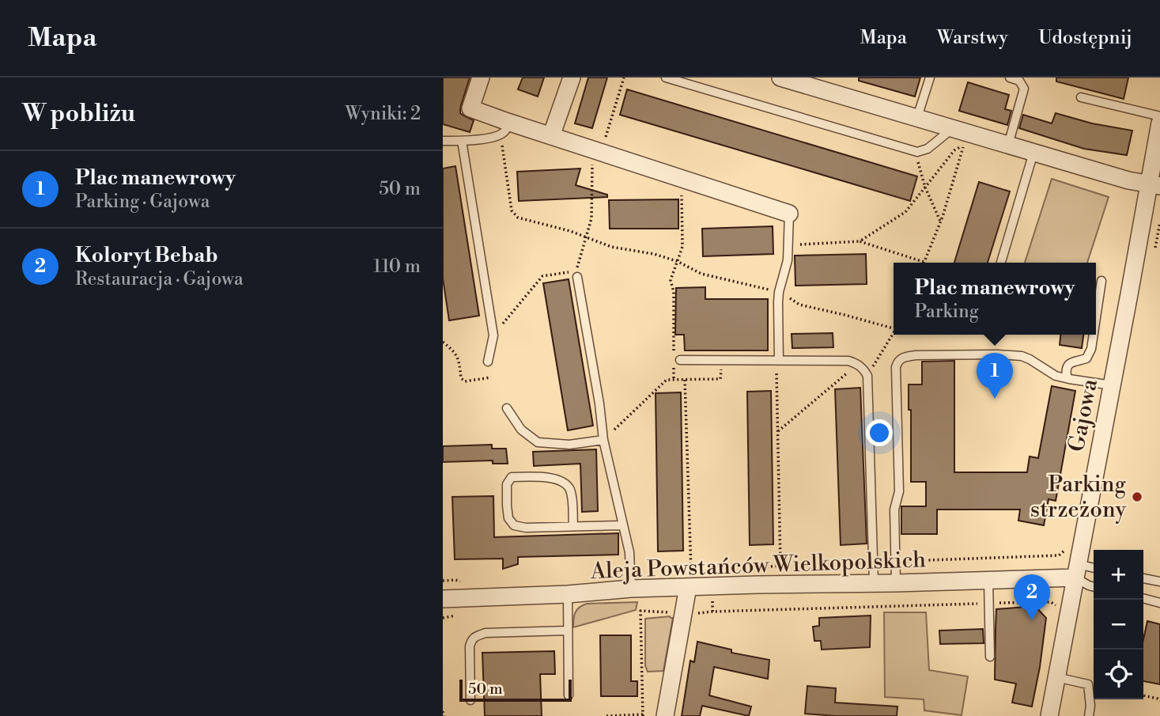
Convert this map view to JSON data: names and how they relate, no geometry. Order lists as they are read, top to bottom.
{
  "streets": {
    "street": ["Gajowa", "Aleja Powstańców Wielkopolskich"]
  },
  "crossings": [
    ["Gajowa", "Aleja Powstańców Wielkopolskich"]
  ],
  "places": ["Parking strzeżony"],
  "scale_bar": "50 m",
  "page": {
    "header": "Mapa",
    "nav": ["Mapa", "Warstwy", "Udostępnij"],
    "heading": ["W pobliżu", "Wyniki: 2"],
    "list": [
      {
        "mark": "1",
        "name": "Plac manewrowy",
        "note": "Parking · Gajowa",
        "value": "50 m"
      },
      {
        "mark": "2",
        "name": "Koloryt Bebab",
        "note": "Restauracja · Gajowa",
        "value": "110 m"
      }
    ],
    "popup": ["Plac manewrowy", "Parking"],
    "pins": ["1", "2"],
    "map_buttons": ["+", "−"],
    "scale": "50 m"
  }
}
